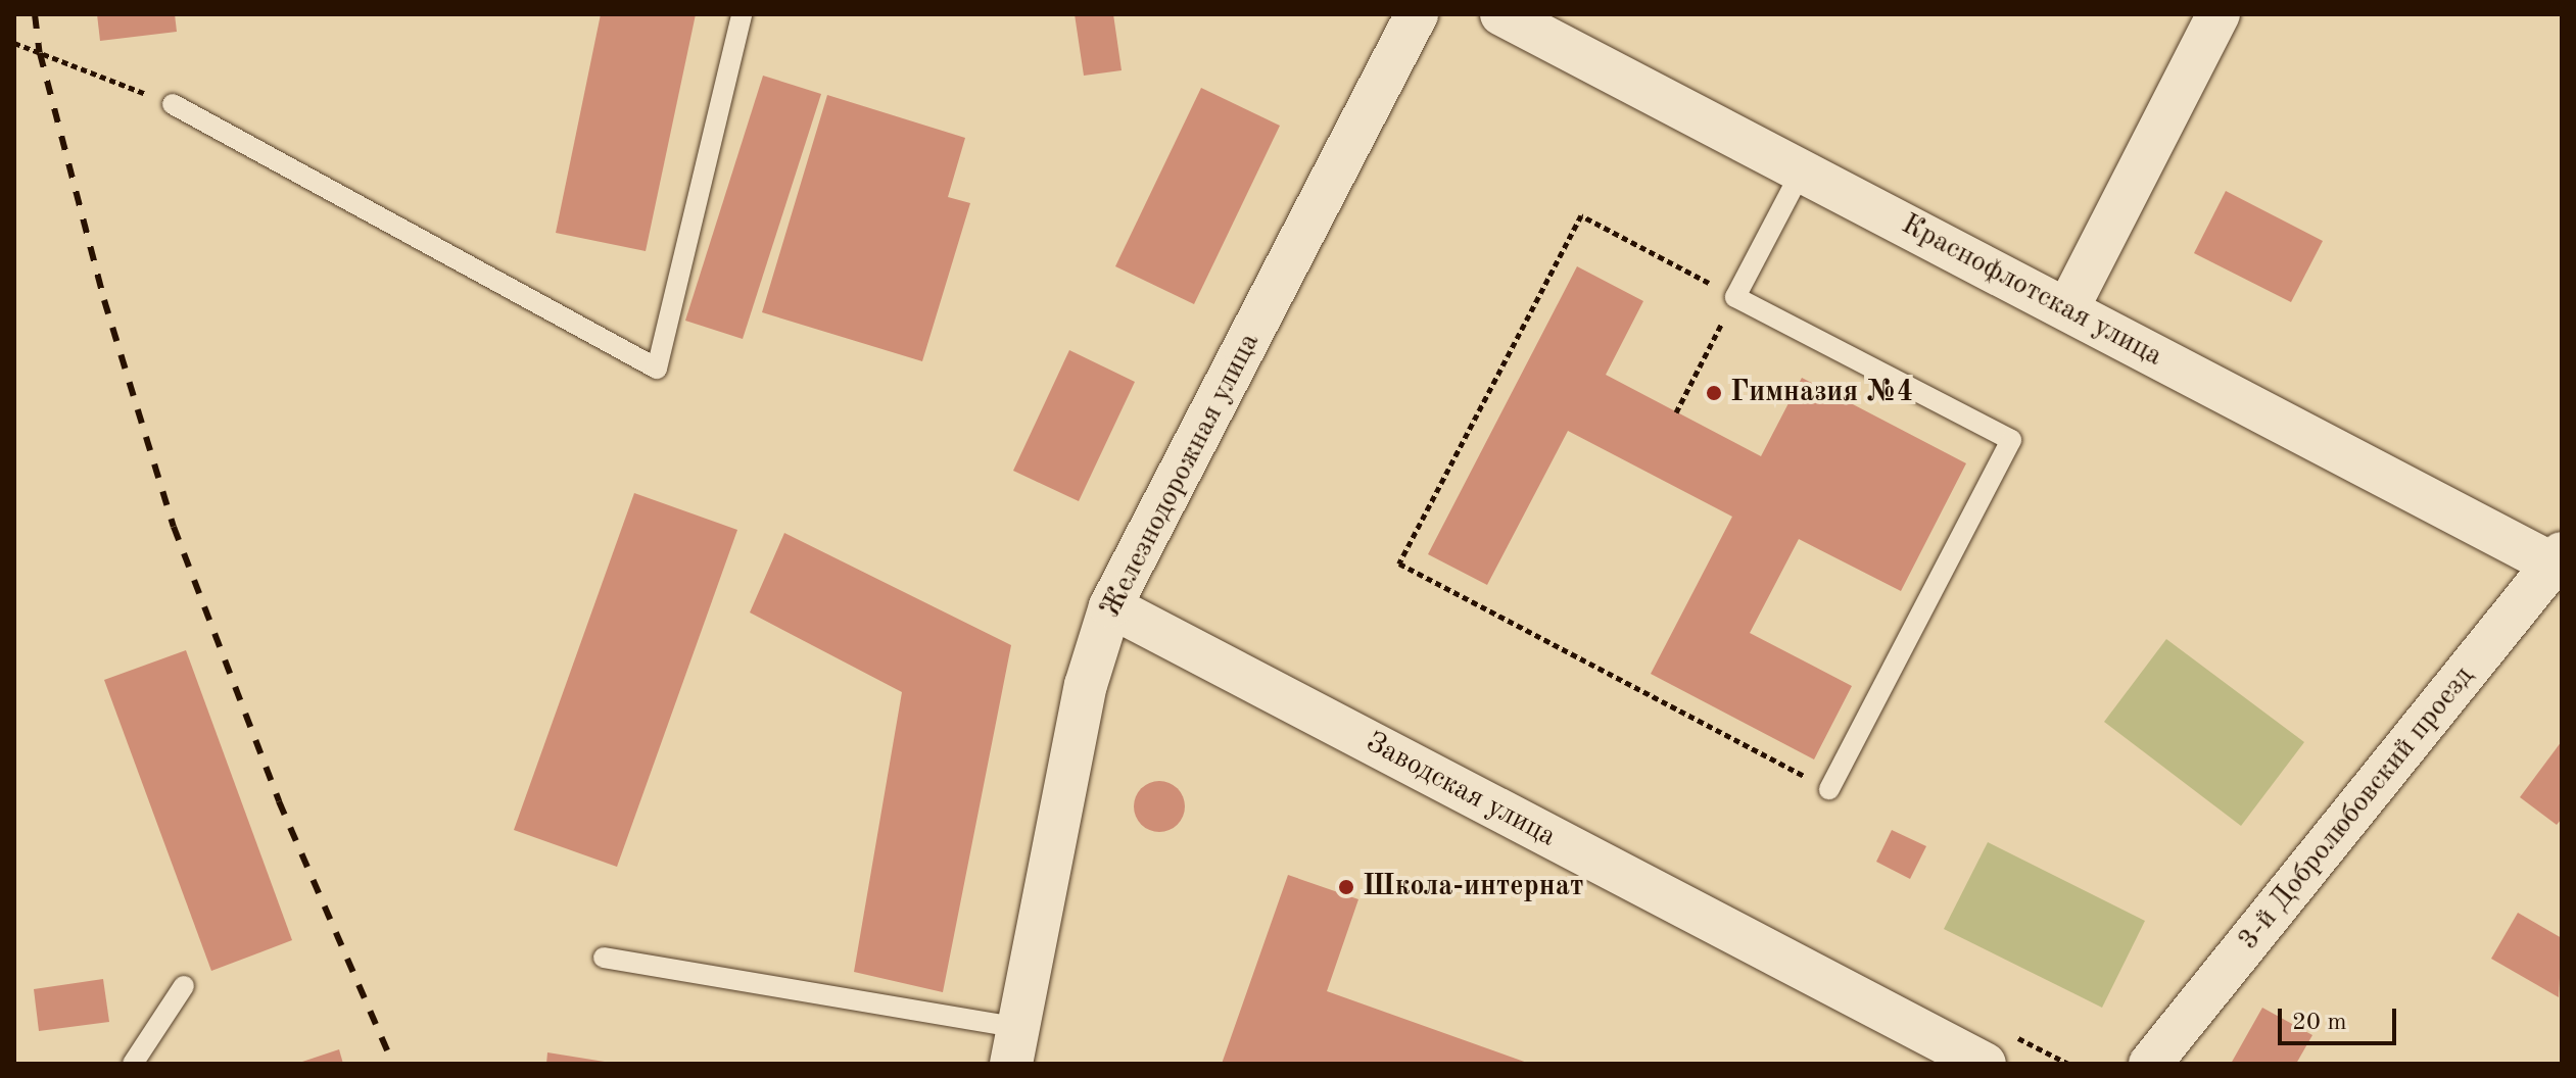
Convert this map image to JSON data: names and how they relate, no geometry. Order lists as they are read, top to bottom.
{
  "streets": {
    "street": [
      "Краснофлотская улица",
      "Железнодорожная улица",
      "Заводская улица",
      "3-й Добролюбовский проезд"
    ]
  },
  "crossings": [
    ["Краснофлотская улица", "3-й Добролюбовский проезд"],
    ["Железнодорожная улица", "Заводская улица"]
  ],
  "places": ["Гимназия №4", "Школа-интернат"],
  "scale_bar": "20 m"
}
